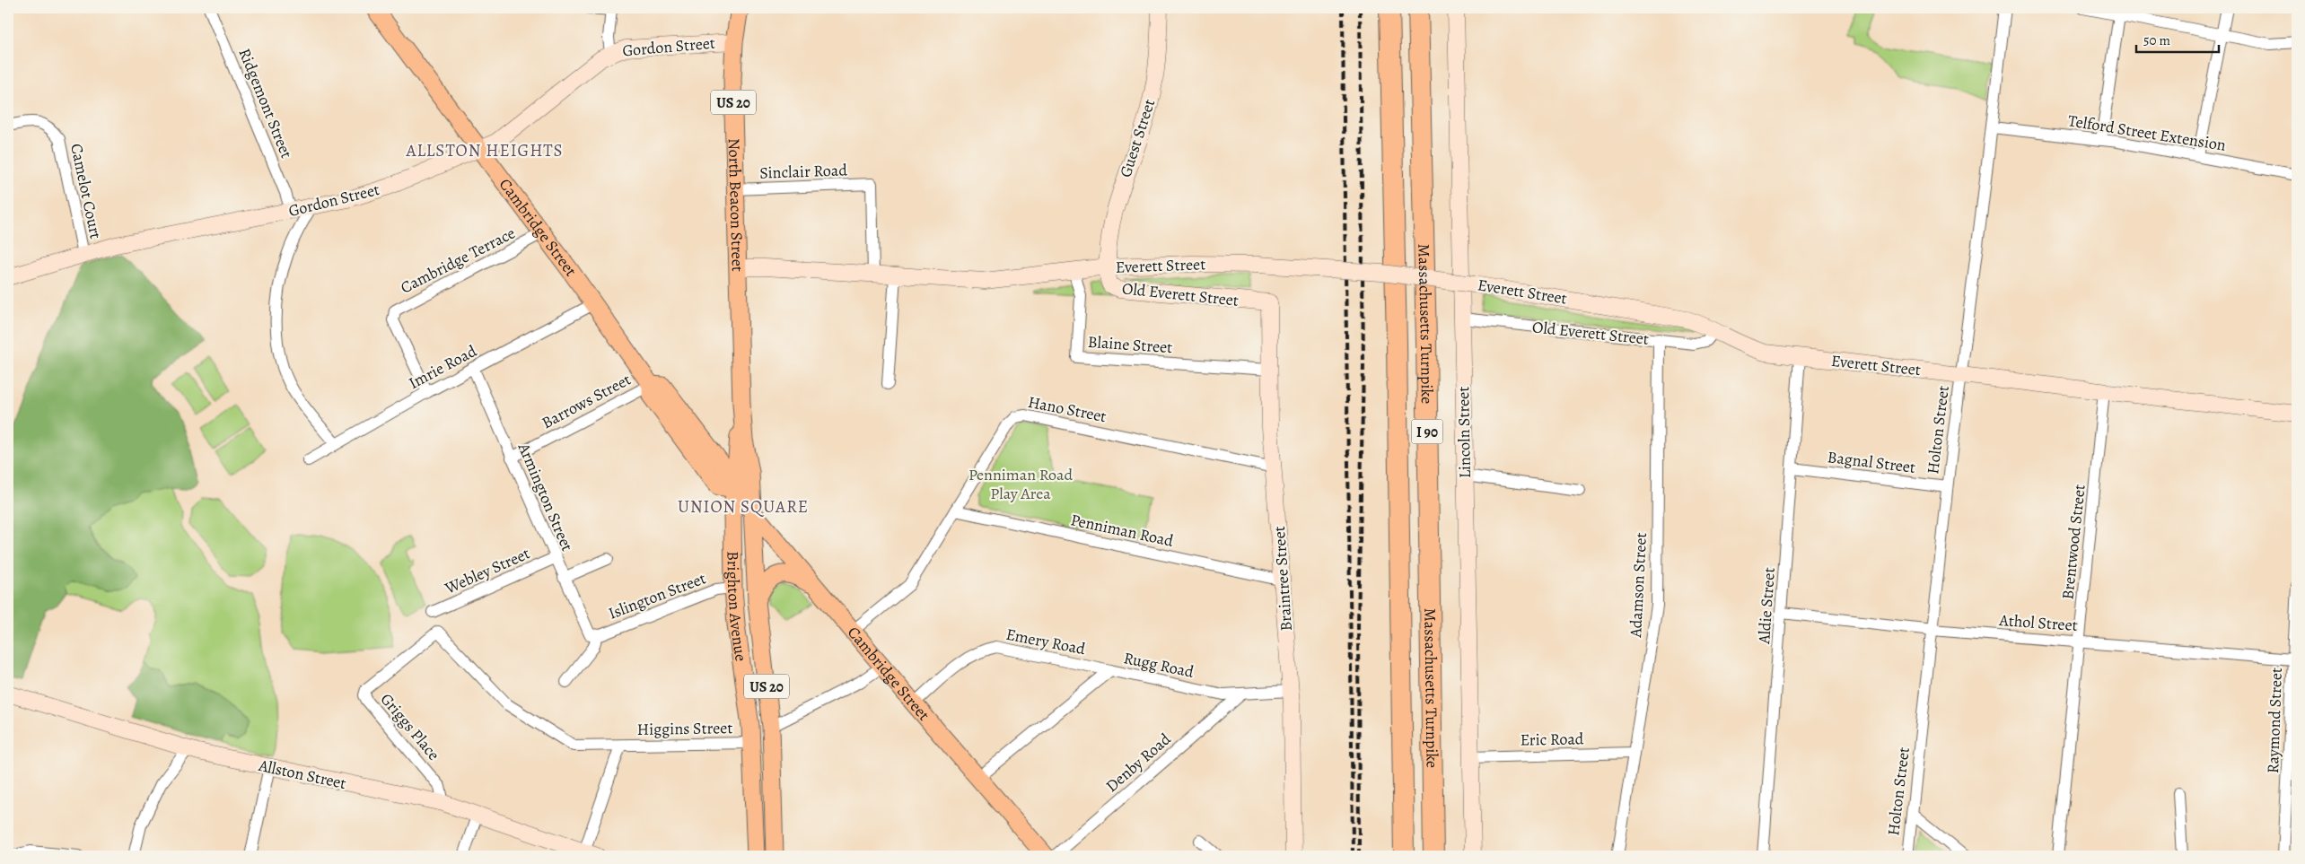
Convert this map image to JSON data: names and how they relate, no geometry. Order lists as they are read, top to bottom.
{
  "streets": {
    "highway": ["Massachusetts Turnpike", "I 90"],
    "main road": [
      "US 20",
      "North Beacon Street",
      "Cambridge Street",
      "Brighton Avenue"
    ],
    "street": [
      "Gordon Street",
      "Ridgemont Street",
      "Telford Street Extension",
      "Guest Street",
      "Sinclair Road",
      "Camelot Court",
      "Cambridge Terrace",
      "Everett Street",
      "Old Everett Street",
      "Blaine Street",
      "Imrie Road",
      "Barrows Street",
      "Hano Street",
      "Holton Street",
      "Lincoln Street",
      "Bagnal Street",
      "Armington Street",
      "Penniman Road",
      "Brentwood Street",
      "Webley Street",
      "Braintree Street",
      "Adamson Street",
      "Islington Street",
      "Aldie Street",
      "Athol Street",
      "Emery Road",
      "Rugg Road",
      "Raymond Street",
      "Griggs Place",
      "Higgins Street",
      "Eric Road",
      "Denby Road",
      "Allston Street"
    ]
  },
  "crossings": [
    ["Gordon Street", "Ridgemont Street"],
    ["Gordon Street", "Camelot Court"],
    ["Gordon Street", "North Beacon Street"],
    ["Gordon Street", "Cambridge Street"],
    ["Telford Street Extension", "Holton Street"],
    ["Guest Street", "Everett Street"],
    ["Guest Street", "Old Everett Street"],
    ["Sinclair Road", "North Beacon Street"],
    ["Sinclair Road", "Everett Street"],
    ["North Beacon Street", "Cambridge Street"],
    ["North Beacon Street", "Everett Street"],
    ["North Beacon Street", "Brighton Avenue"],
    ["Cambridge Street", "Cambridge Terrace"],
    ["Cambridge Street", "Imrie Road"],
    ["Cambridge Street", "Barrows Street"],
    ["Cambridge Street", "Hano Street"],
    ["Cambridge Street", "Brighton Avenue"],
    ["Cambridge Street", "Emery Road"],
    ["Cambridge Street", "Rugg Road"],
    ["Cambridge Terrace", "Imrie Road"],
    ["Everett Street", "Old Everett Street"],
    ["Everett Street", "Blaine Street"],
    ["Everett Street", "Holton Street"],
    ["Everett Street", "Brentwood Street"],
    ["Everett Street", "Aldie Street"],
    ["Old Everett Street", "Lincoln Street"],
    ["Old Everett Street", "Braintree Street"],
    ["Old Everett Street", "Adamson Street"],
    ["Blaine Street", "Braintree Street"],
    ["Imrie Road", "Armington Street"],
    ["Barrows Street", "Armington Street"],
    ["Hano Street", "Penniman Road"],
    ["Hano Street", "Braintree Street"],
    ["Holton Street", "Bagnal Street"],
    ["Holton Street", "Athol Street"],
    ["Lincoln Street", "Eric Road"],
    ["Bagnal Street", "Aldie Street"],
    ["Armington Street", "Webley Street"],
    ["Armington Street", "Islington Street"],
    ["Penniman Road", "Braintree Street"],
    ["Brentwood Street", "Athol Street"],
    ["Braintree Street", "Rugg Road"],
    ["Adamson Street", "Eric Road"],
    ["Islington Street", "Brighton Avenue"],
    ["Brighton Avenue", "Higgins Street"],
    ["Aldie Street", "Athol Street"],
    ["Athol Street", "Raymond Street"],
    ["Emery Road", "Rugg Road"],
    ["Rugg Road", "Denby Road"],
    ["Griggs Place", "Higgins Street"],
    ["Griggs Place", "Allston Street"],
    ["Higgins Street", "Allston Street"]
  ],
  "districts": ["ALLSTON HEIGHTS", "UNION SQUARE"],
  "parks": ["Penniman Road Play Area"],
  "scale_bar": "50 m"
}
